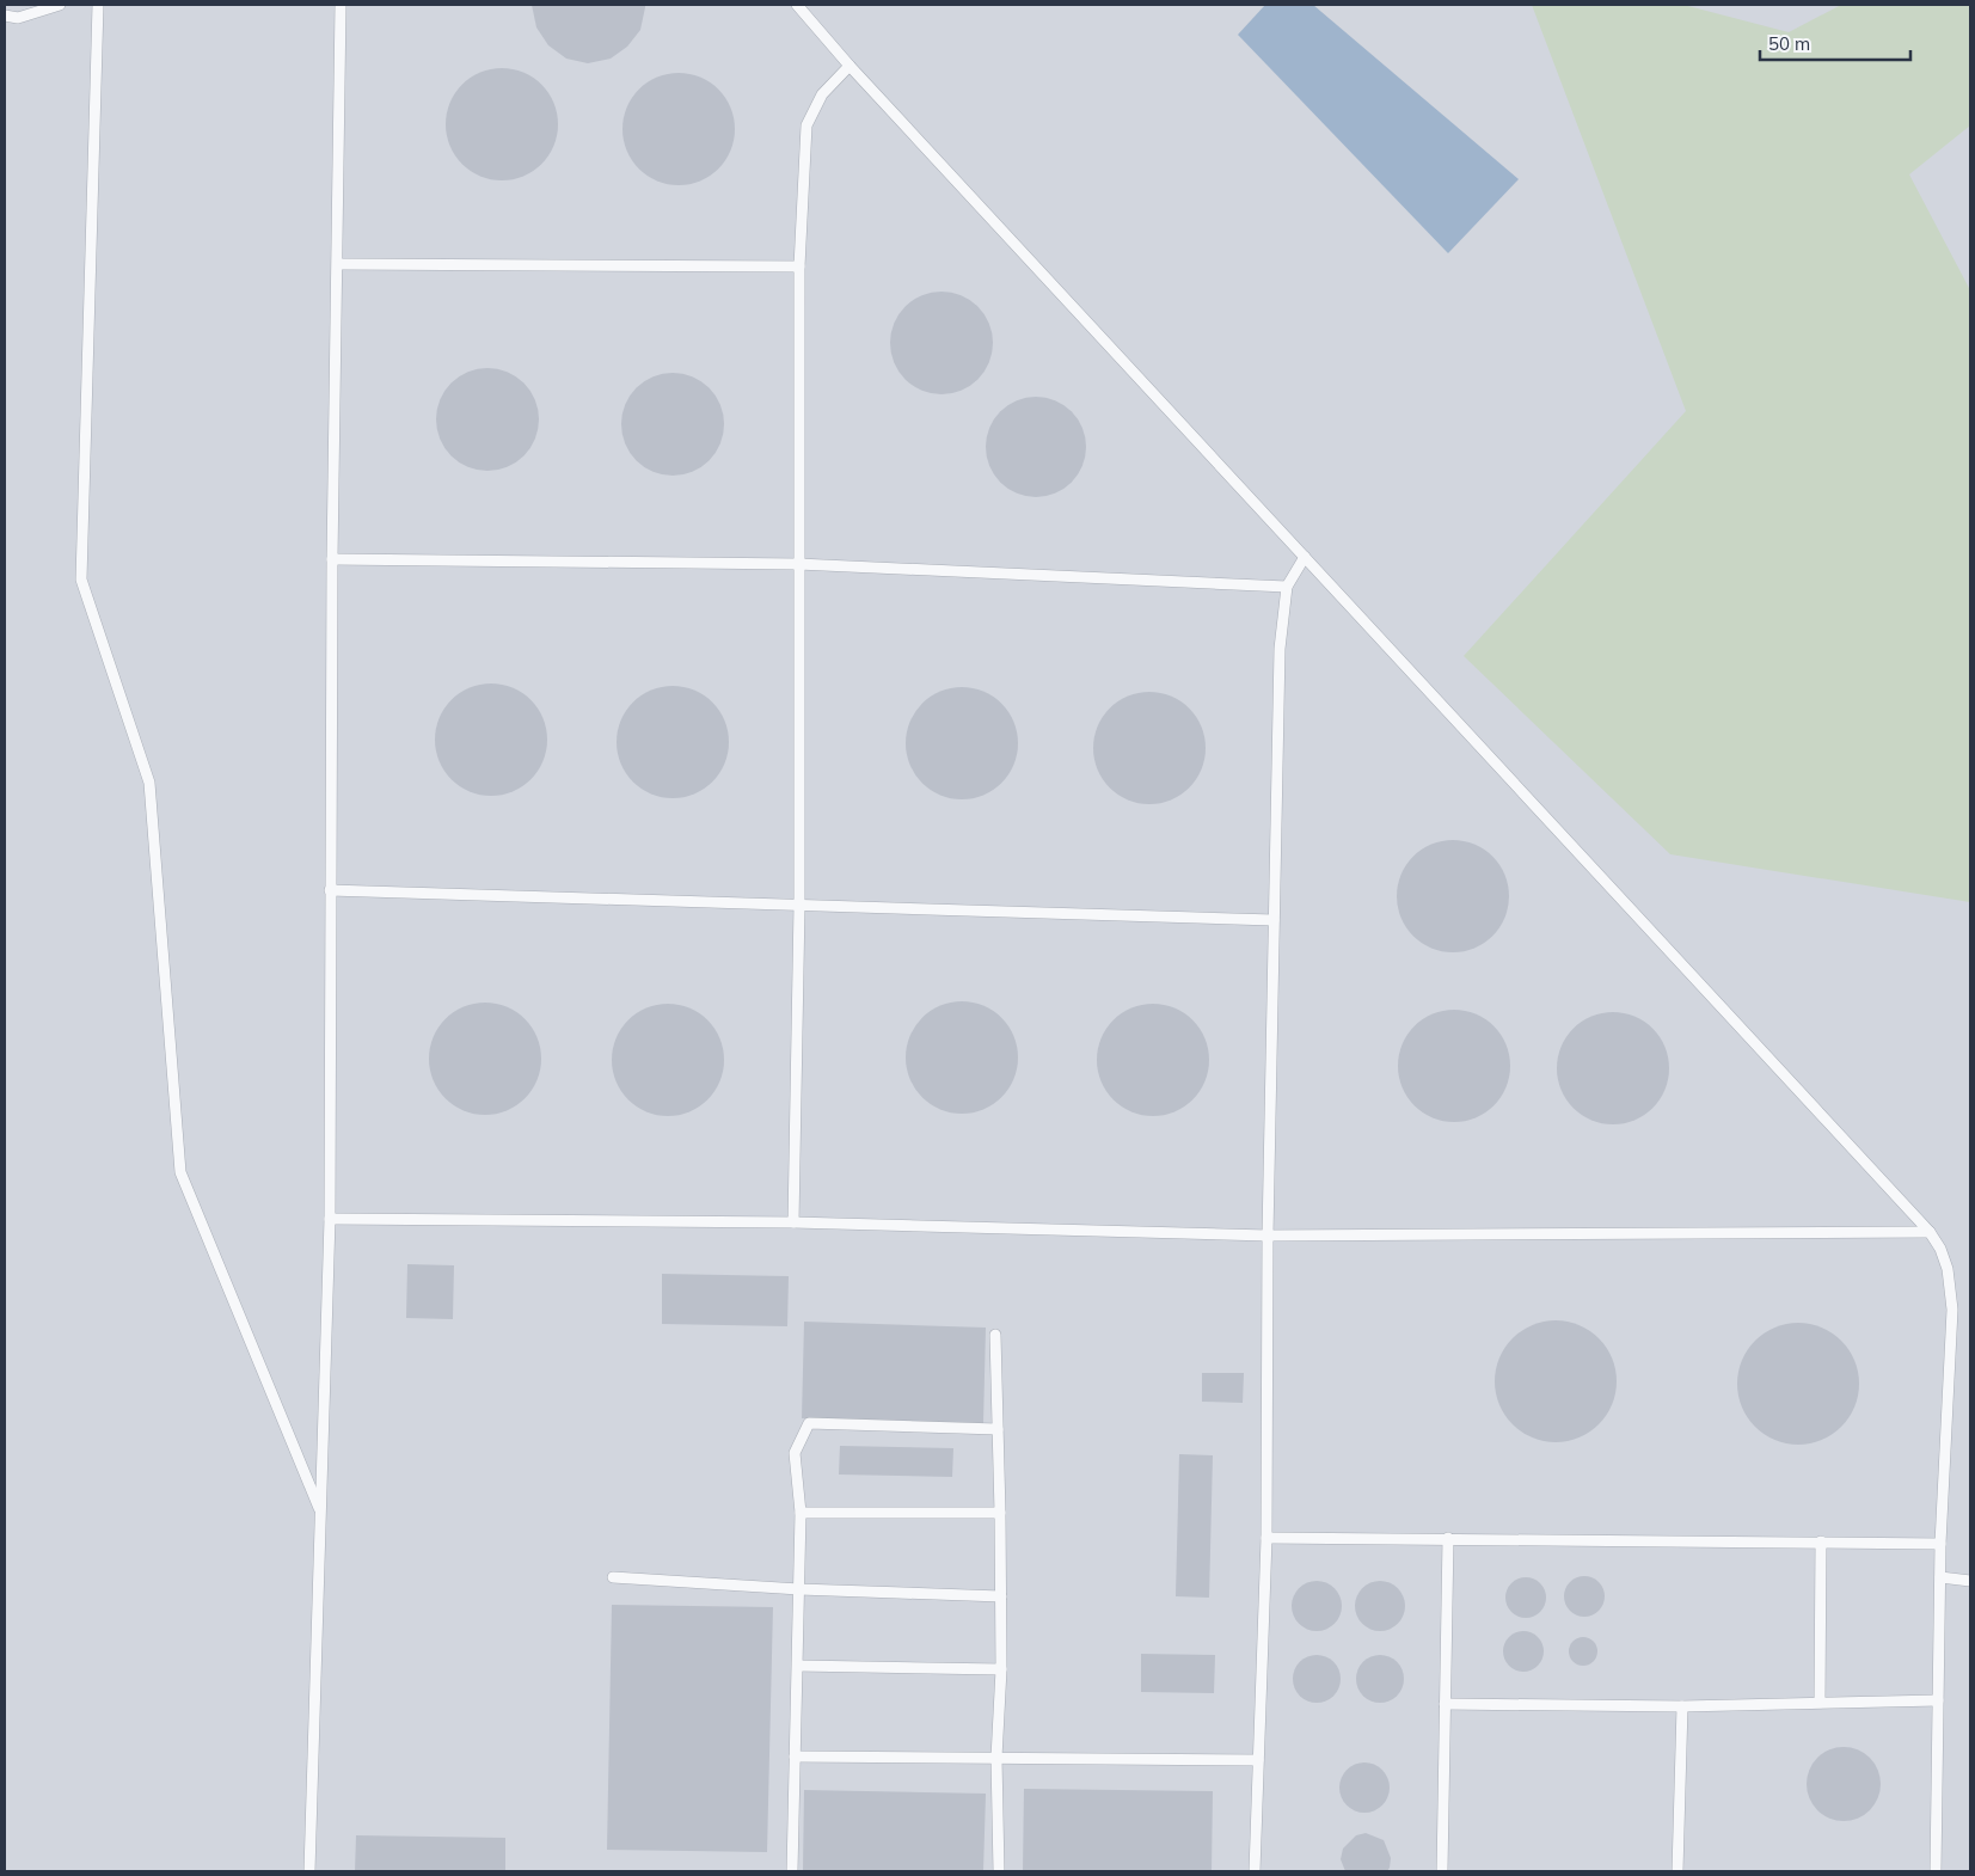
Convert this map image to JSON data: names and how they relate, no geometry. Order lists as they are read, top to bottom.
{
  "scale_bar": "50 m"
}
